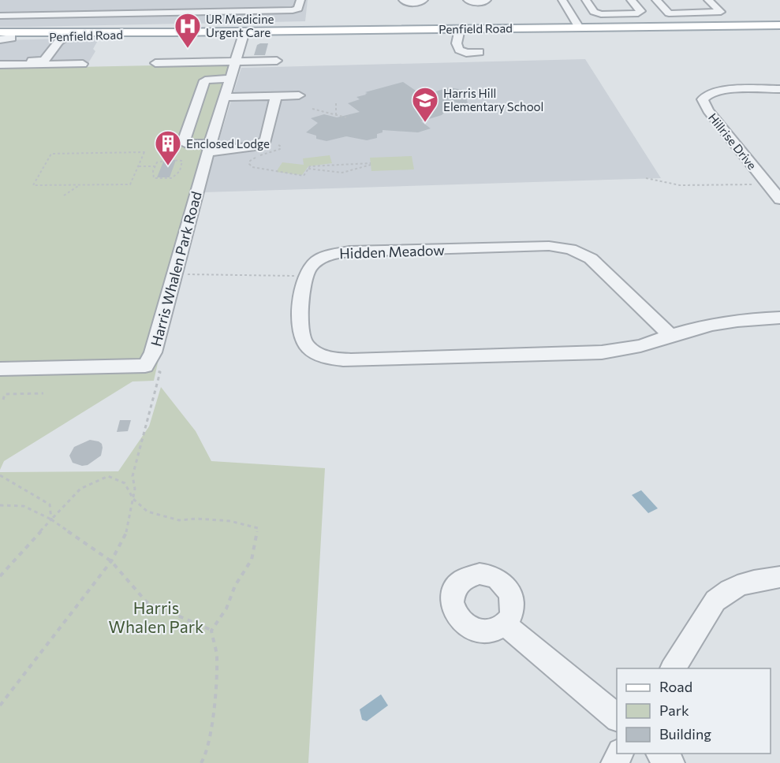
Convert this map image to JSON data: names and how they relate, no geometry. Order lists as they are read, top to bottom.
{
  "streets": {
    "main road": ["Penfield Road"],
    "street": ["Hillrise Drive", "Hidden Meadow", "Harris Whalen Park Road"]
  },
  "crossings": [
    ["Penfield Road", "Harris Whalen Park Road"]
  ],
  "parks": ["Harris Whalen Park"],
  "places": {
    "hospital": ["UR Medicine Urgent Care"],
    "school or university": ["Harris Hill Elementary School"],
    "building": ["Enclosed Lodge"]
  },
  "legend": ["Road", "Park", "Building"]
}
